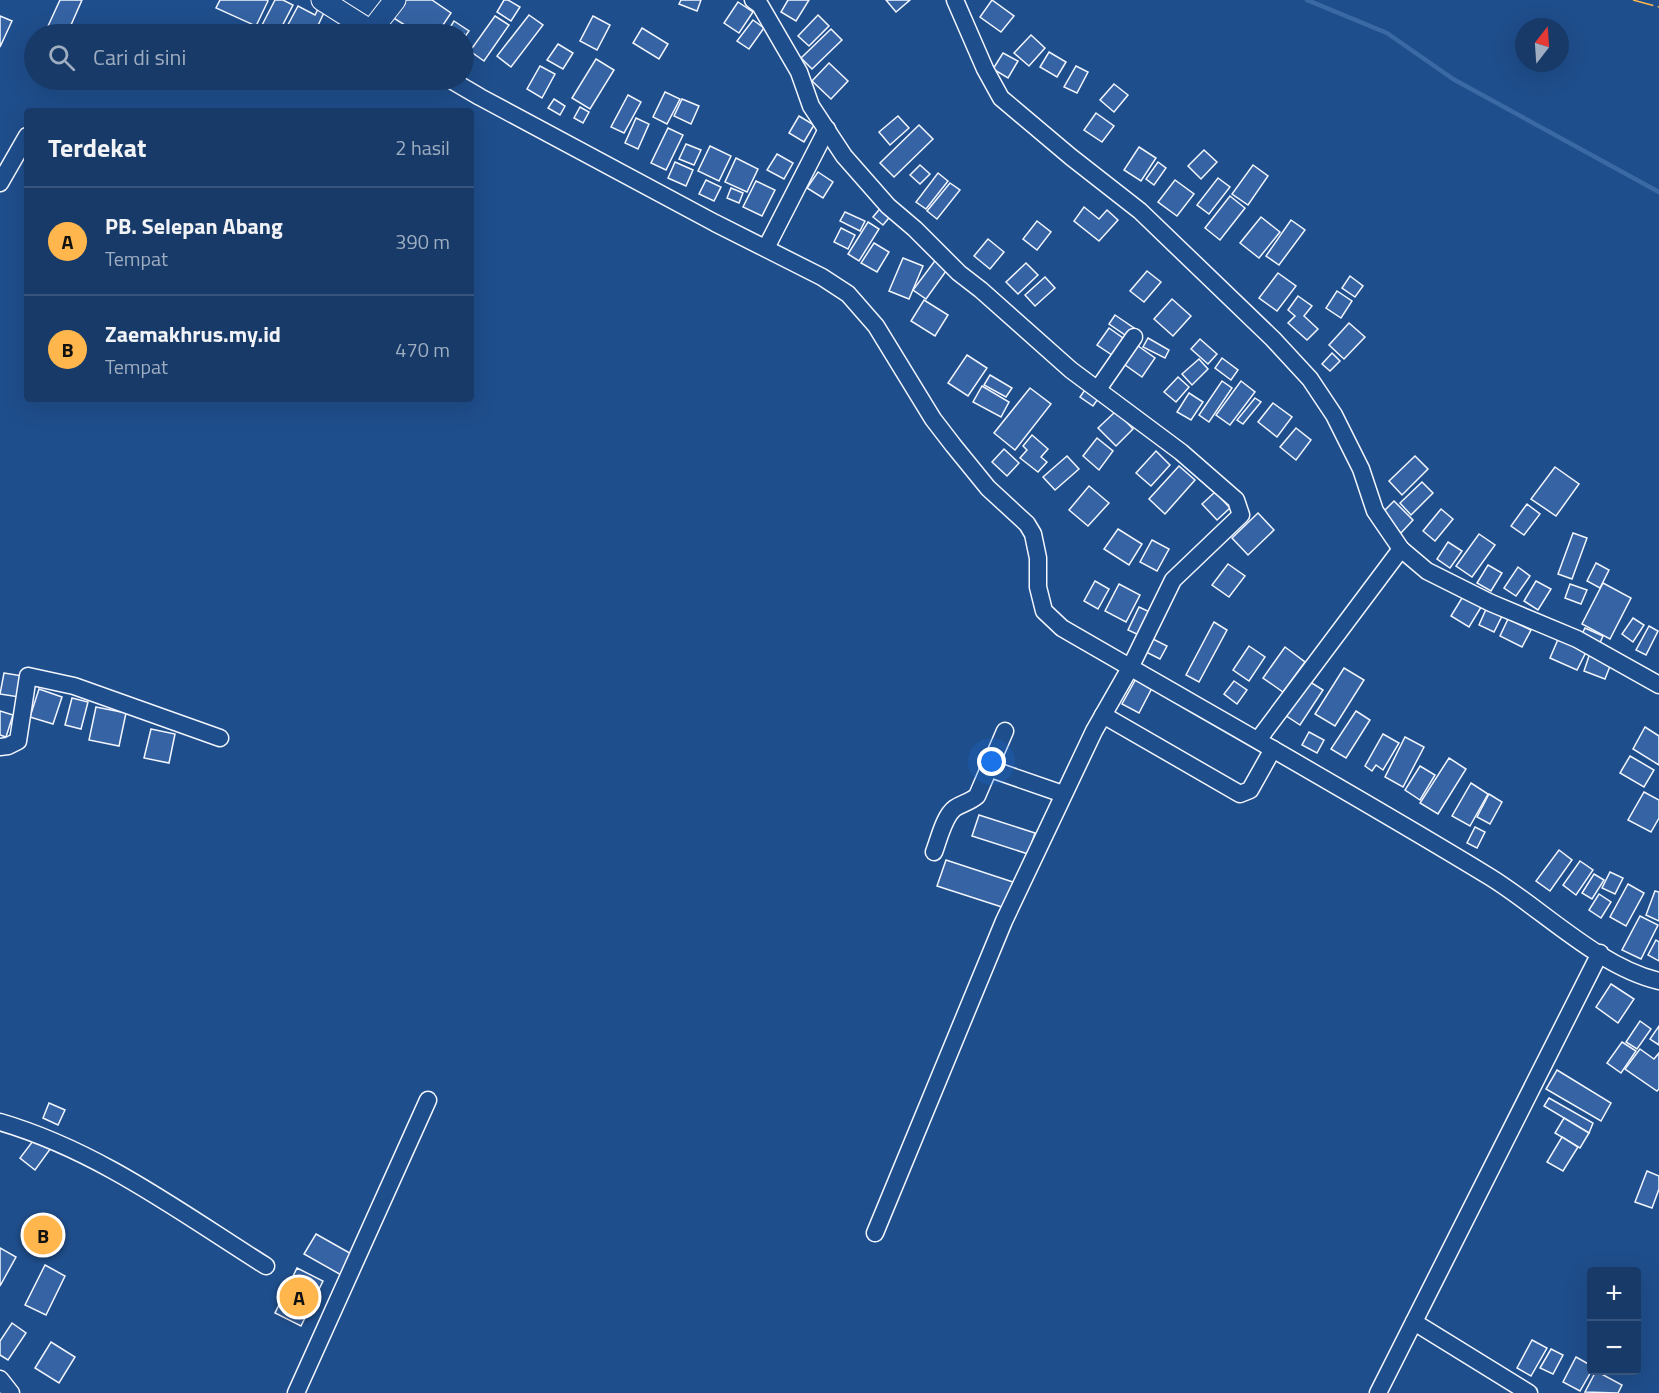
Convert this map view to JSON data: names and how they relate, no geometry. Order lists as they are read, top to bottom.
{
  "north": "top",
  "page": {
    "search": "Cari di sini",
    "heading": ["Terdekat", "2 hasil"],
    "list": [
      {
        "mark": "A",
        "name": "PB. Selepan Abang",
        "note": "Tempat",
        "value": "390 m"
      },
      {
        "mark": "B",
        "name": "Zaemakhrus.my.id",
        "note": "Tempat",
        "value": "470 m"
      }
    ],
    "pins": ["B", "A"],
    "map_buttons": ["+", "−"]
  }
}
